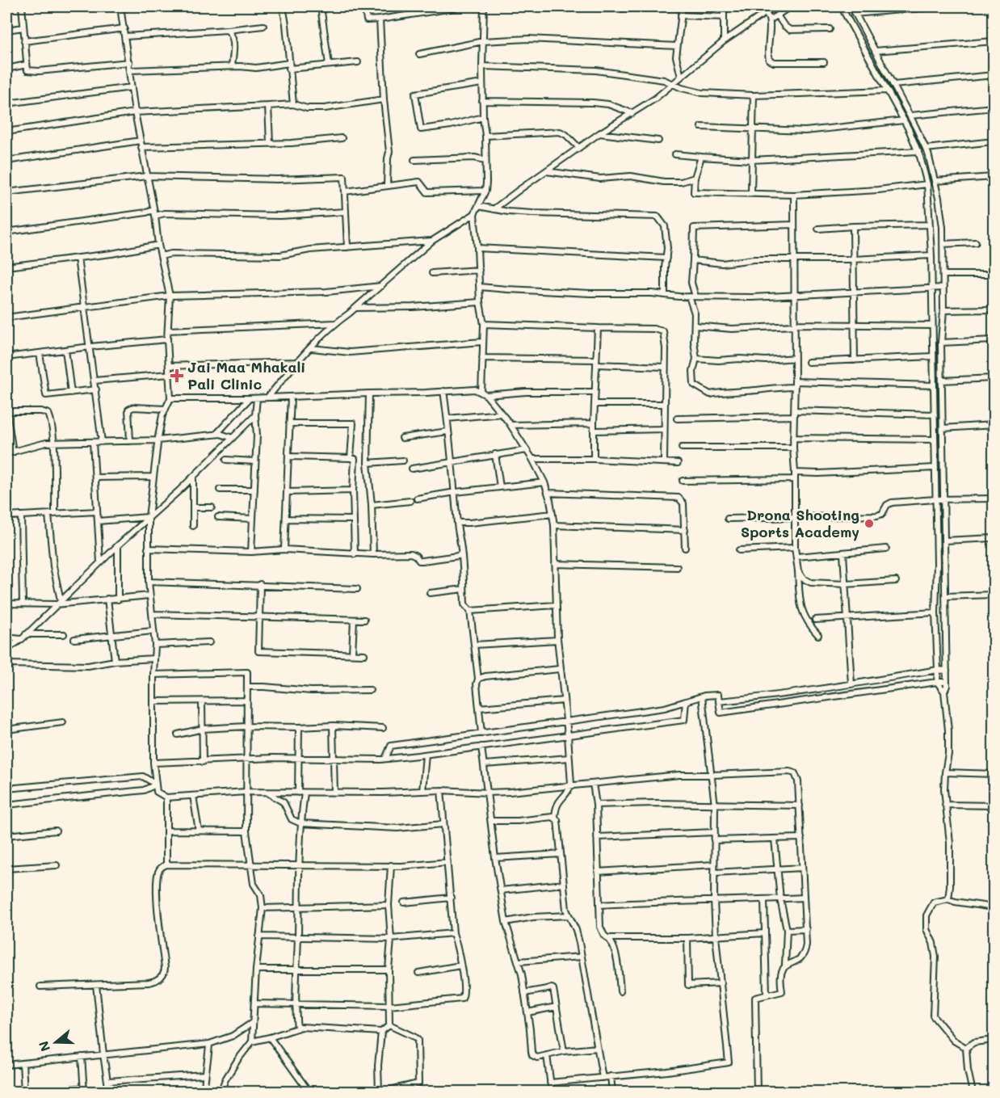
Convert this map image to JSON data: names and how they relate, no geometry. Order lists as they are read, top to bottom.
{
  "places": {
    "health": ["Jai Maa Mhakali Pali Clinic"],
    "other": ["Drona Shooting Sports Academy"]
  },
  "north": "left"
}
